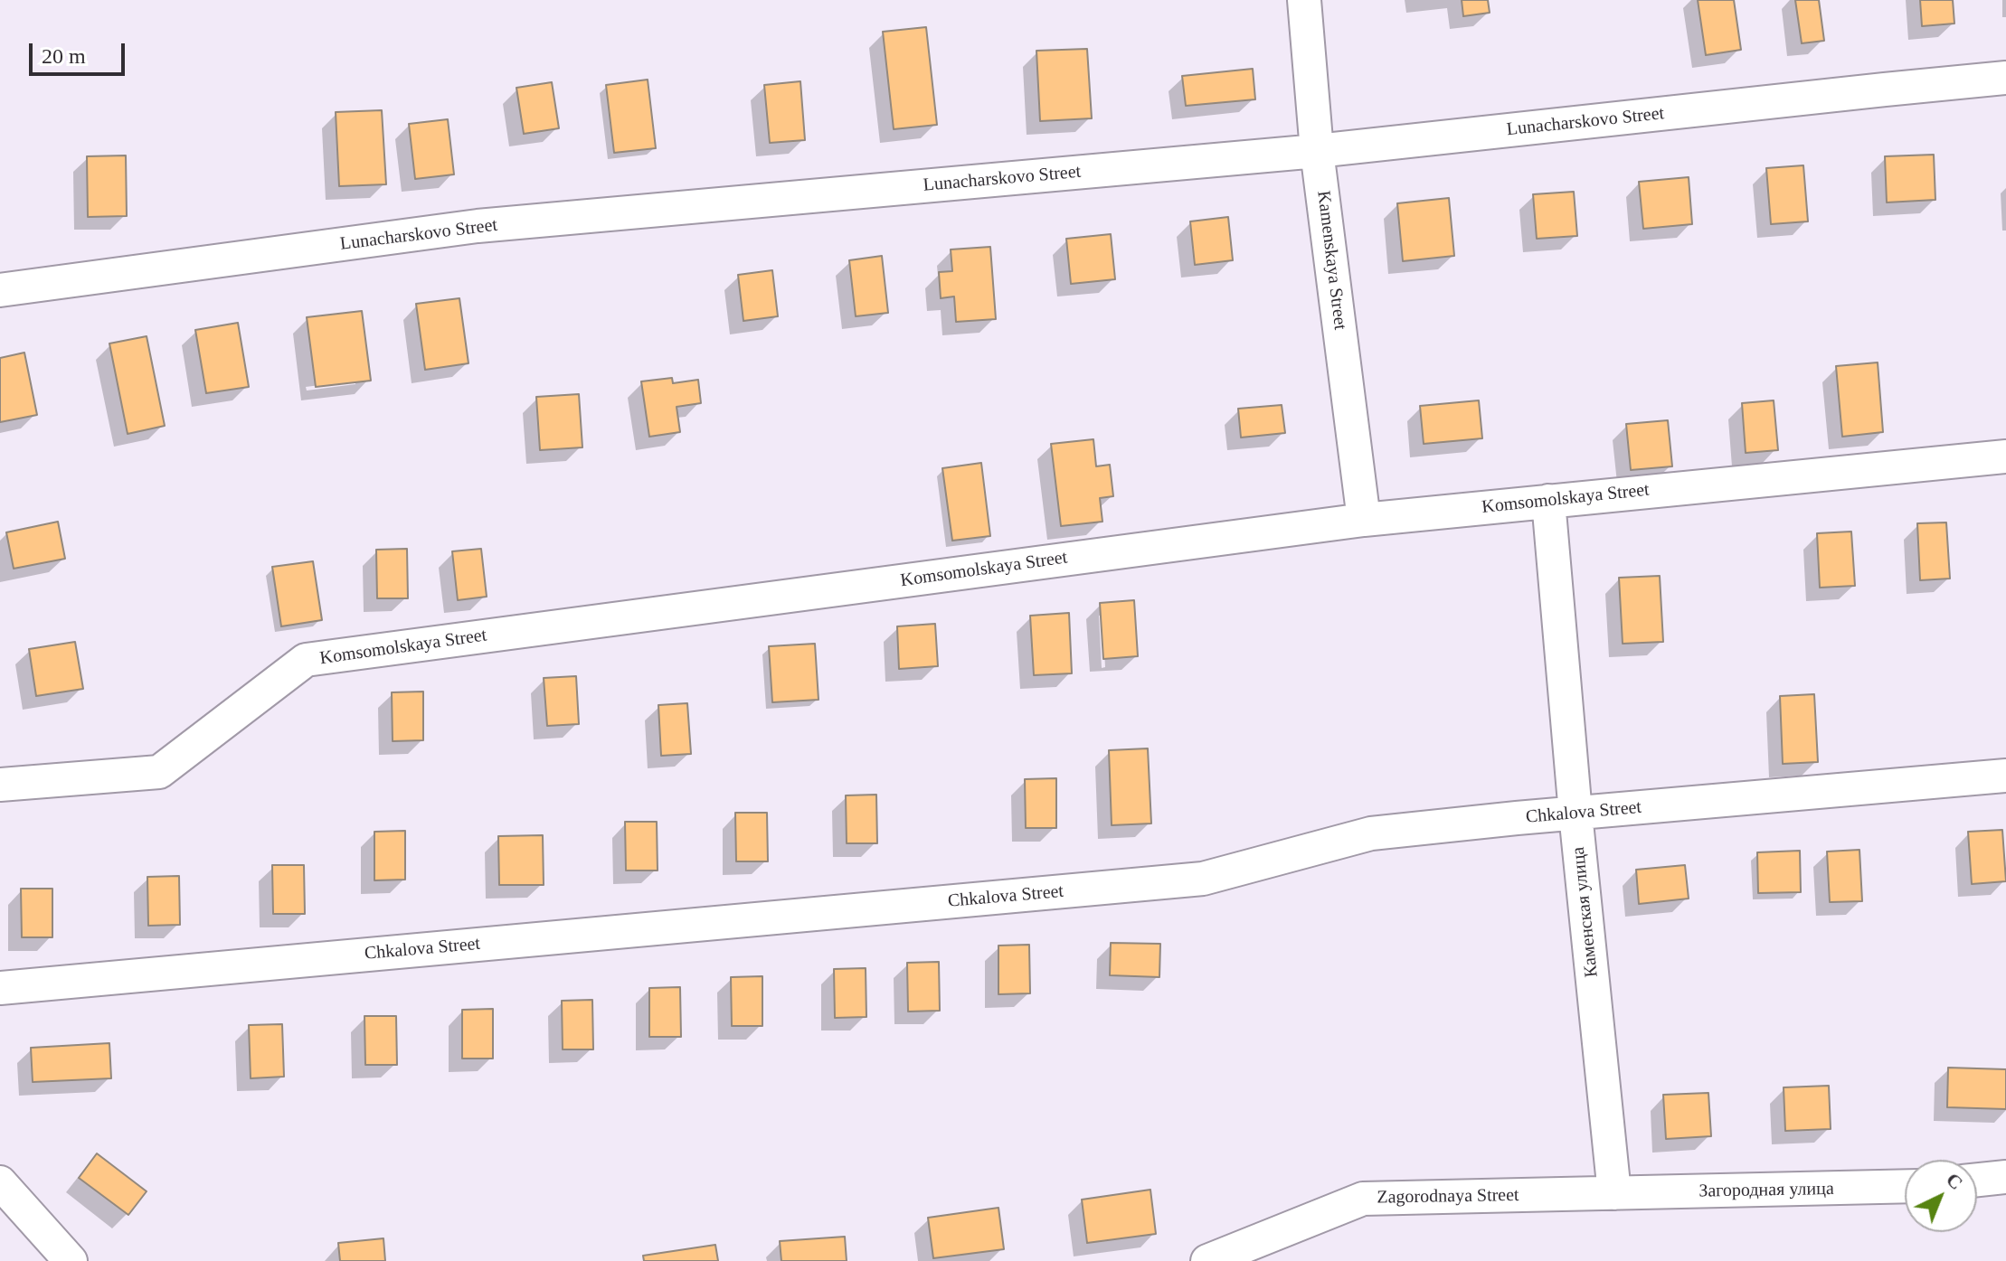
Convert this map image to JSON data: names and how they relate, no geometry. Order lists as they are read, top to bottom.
{
  "streets": {
    "street": [
      "Lunacharskovo Street",
      "Kamenskaya Street",
      "Komsomolskaya Street",
      "Chkalova Street",
      "Каменская улица",
      "Загородная улица",
      "Zagorodnaya Street"
    ]
  },
  "crossings": [
    ["Lunacharskovo Street", "Kamenskaya Street"],
    ["Kamenskaya Street", "Komsomolskaya Street"],
    ["Komsomolskaya Street", "Каменская улица"],
    ["Chkalova Street", "Каменская улица"],
    ["Каменская улица", "Загородная улица"],
    ["Каменская улица", "Zagorodnaya Street"],
    ["Загородная улица", "Zagorodnaya Street"]
  ],
  "scale_bar": "20 m",
  "north": "top right"
}
